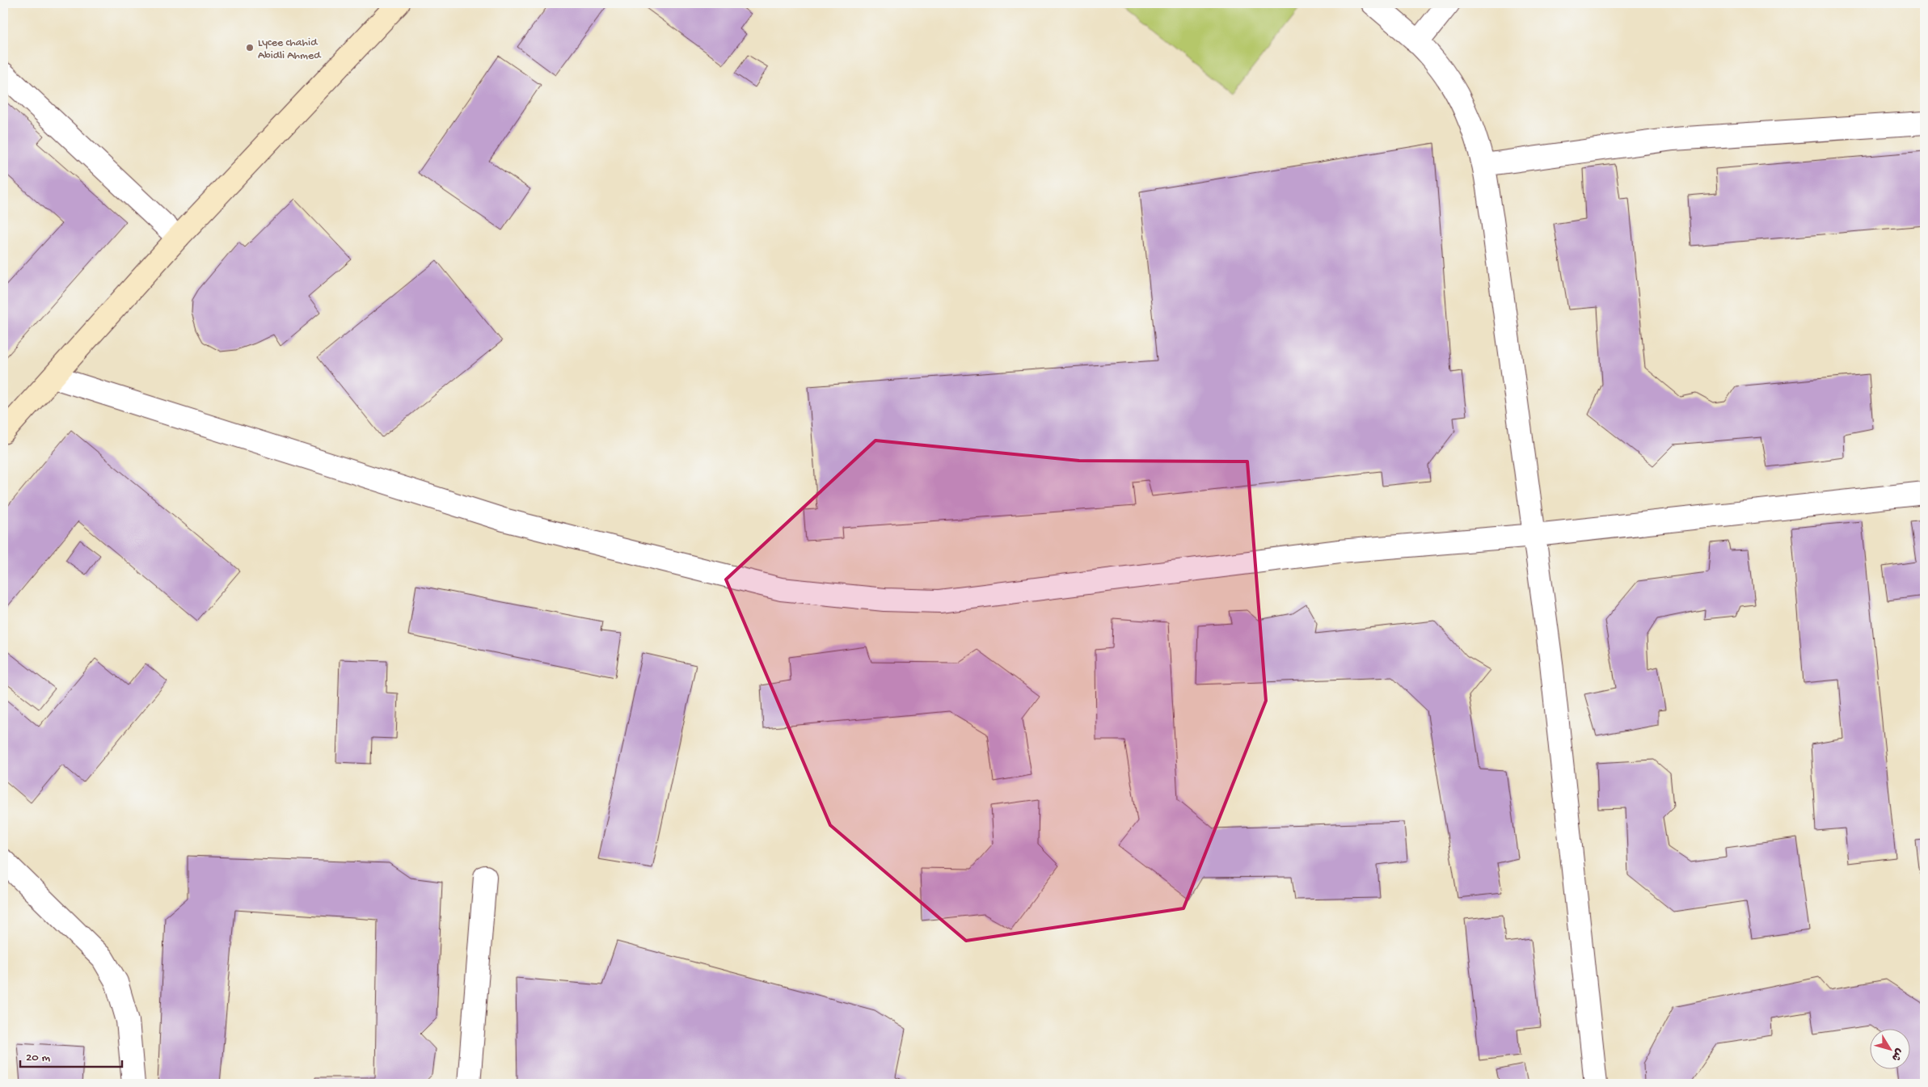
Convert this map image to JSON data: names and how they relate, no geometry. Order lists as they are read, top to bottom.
{
  "places": ["Lycee chahid Abidli Ahmed"],
  "scale_bar": "20 m",
  "north": "bottom right"
}
